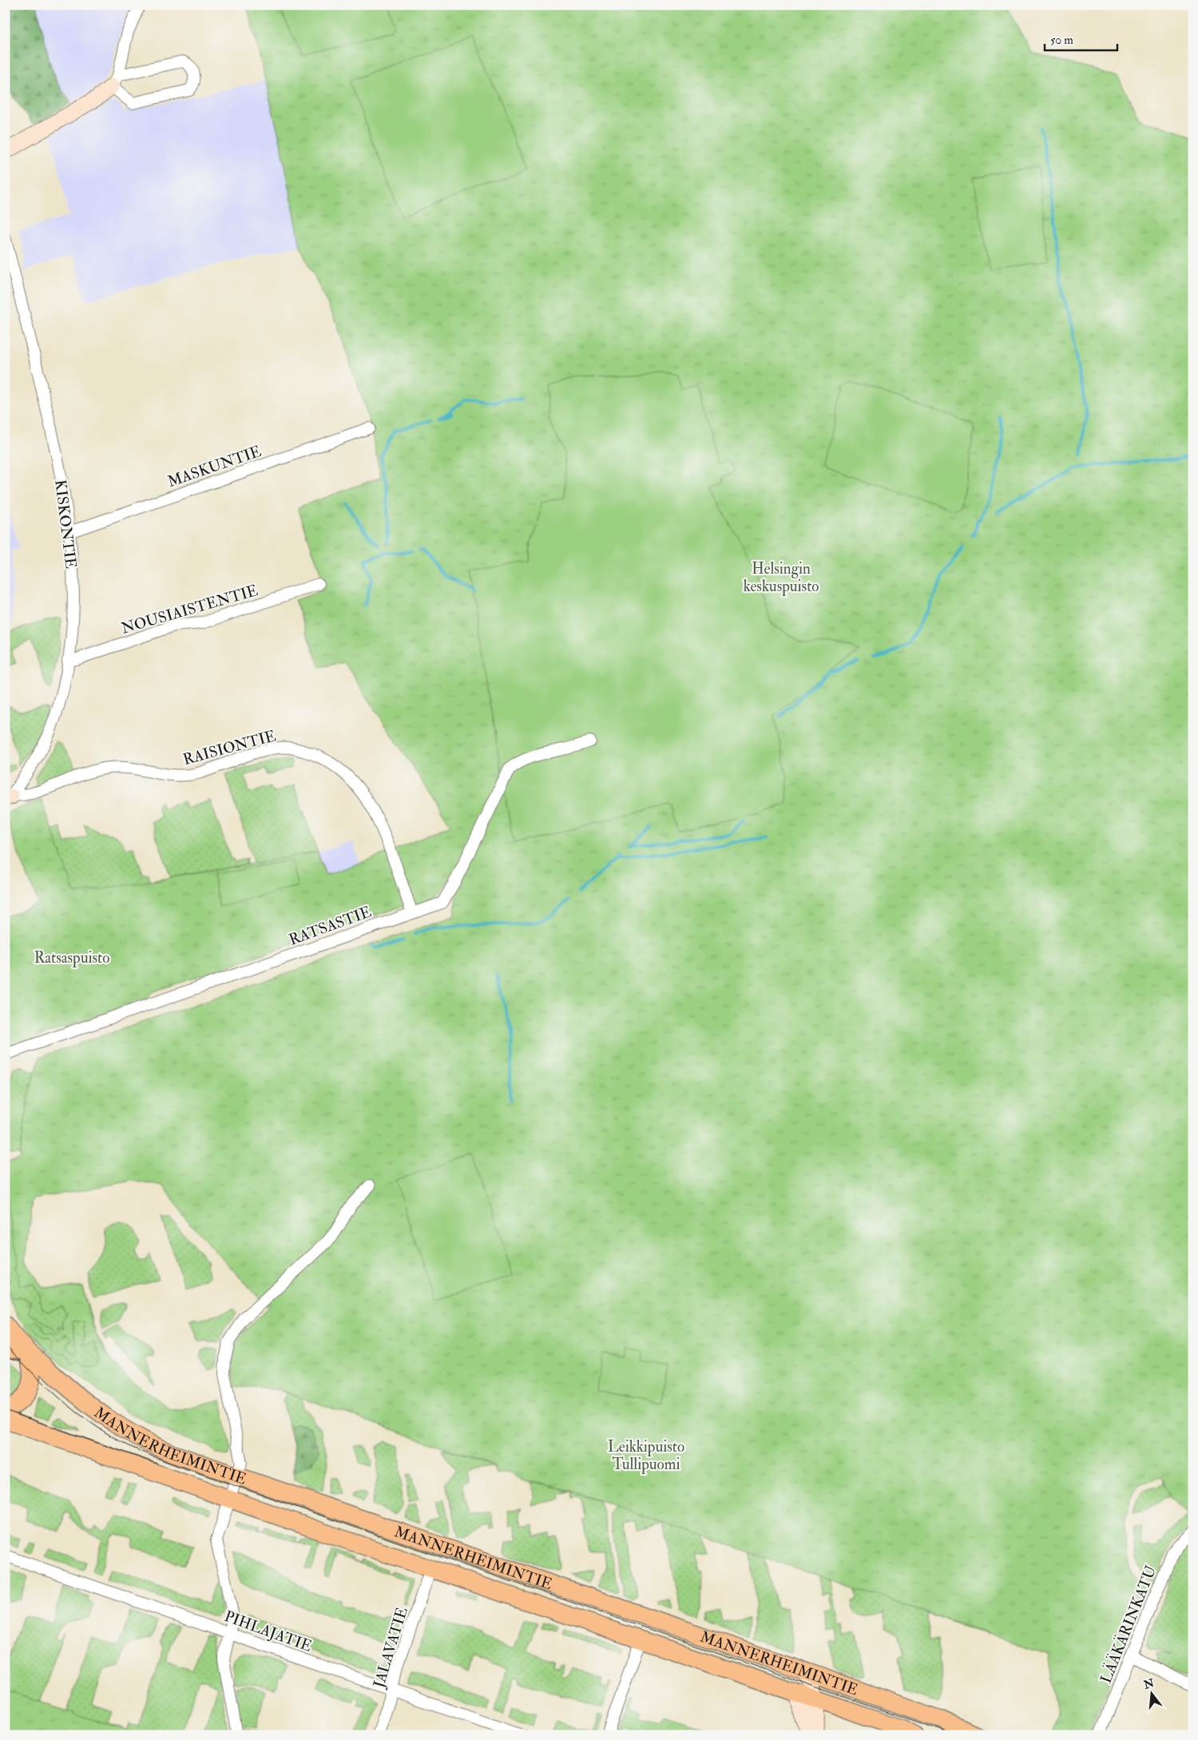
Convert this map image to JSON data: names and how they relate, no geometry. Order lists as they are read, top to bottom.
{
  "streets": {
    "main road": ["MANNERHEIMINTIE"],
    "street": [
      "MASKUNTIE",
      "KISKONTIE",
      "NOUSIAISTENTIE",
      "RAISIONTIE",
      "RATSASTIE",
      "LÄÄKÄRINKATU",
      "PIHLAJATIE",
      "JALAVATIE"
    ]
  },
  "crossings": [
    ["MASKUNTIE", "KISKONTIE"],
    ["KISKONTIE", "NOUSIAISTENTIE"],
    ["KISKONTIE", "RAISIONTIE"],
    ["RAISIONTIE", "RATSASTIE"],
    ["MANNERHEIMINTIE", "JALAVATIE"],
    ["PIHLAJATIE", "JALAVATIE"]
  ],
  "parks": ["Helsingin keskuspuisto", "Ratsaspuisto", "Leikkipuisto Tullipuomi"],
  "scale_bar": "50 m",
  "north": "top"
}
